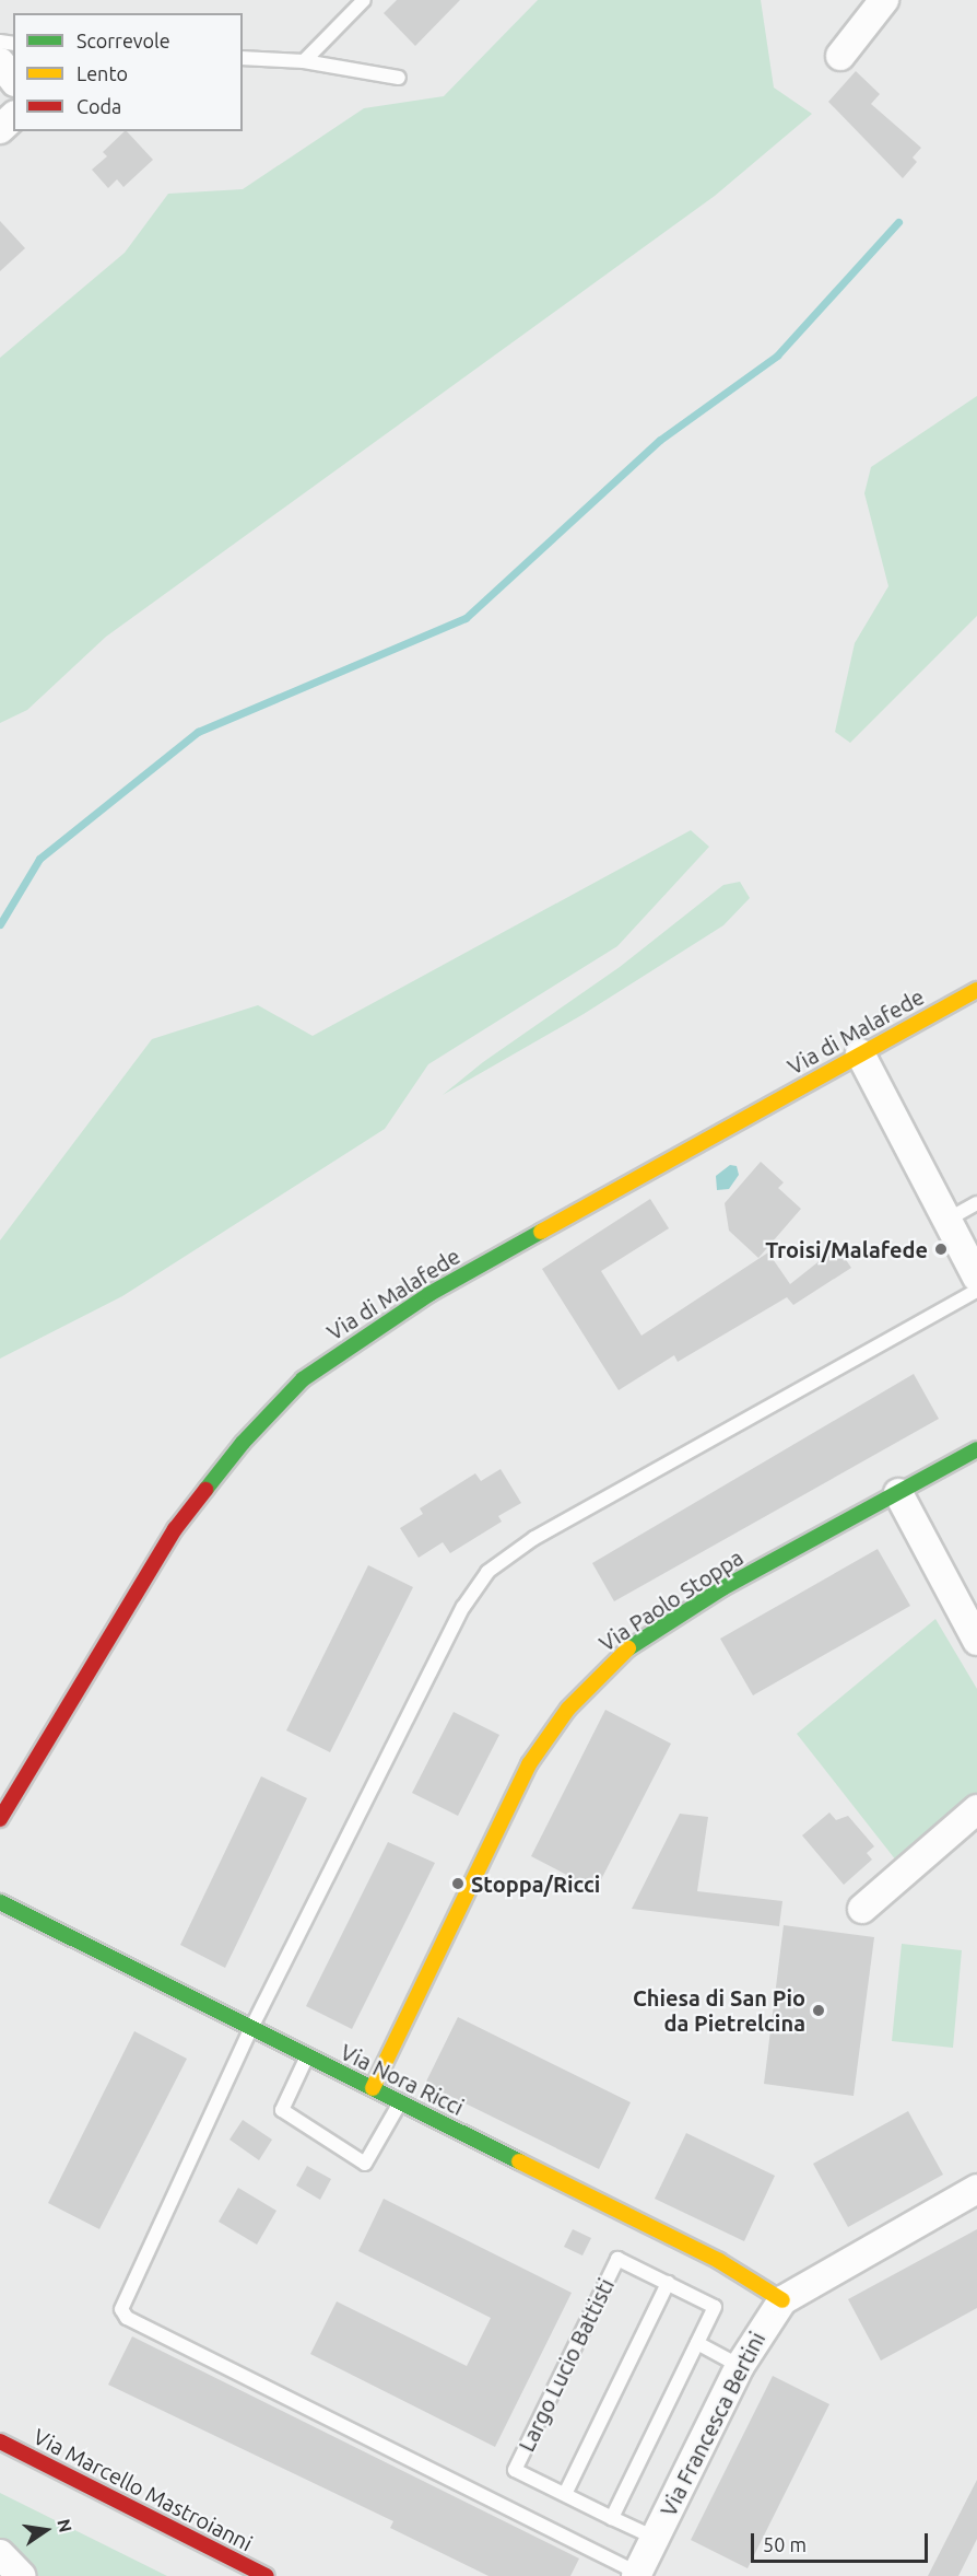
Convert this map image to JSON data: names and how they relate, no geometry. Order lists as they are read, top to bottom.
{
  "streets": {
    "street": [
      "Via di Malafede",
      "Via Paolo Stoppa",
      "Via Nora Ricci",
      "Via Francesca Bertini",
      "Via Marcello Mastroianni"
    ],
    "lane": ["Largo Lucio Battisti"]
  },
  "crossings": [
    ["Via Paolo Stoppa", "Via Nora Ricci"],
    ["Via Nora Ricci", "Via Francesca Bertini"],
    ["Largo Lucio Battisti", "Via Francesca Bertini"]
  ],
  "places": ["Troisi/Malafede", "Stoppa/Ricci", "Chiesa di San Pio da Pietrelcina"],
  "legend": ["Scorrevole", "Lento", "Coda"],
  "scale_bar": "50 m",
  "north": "right"
}
